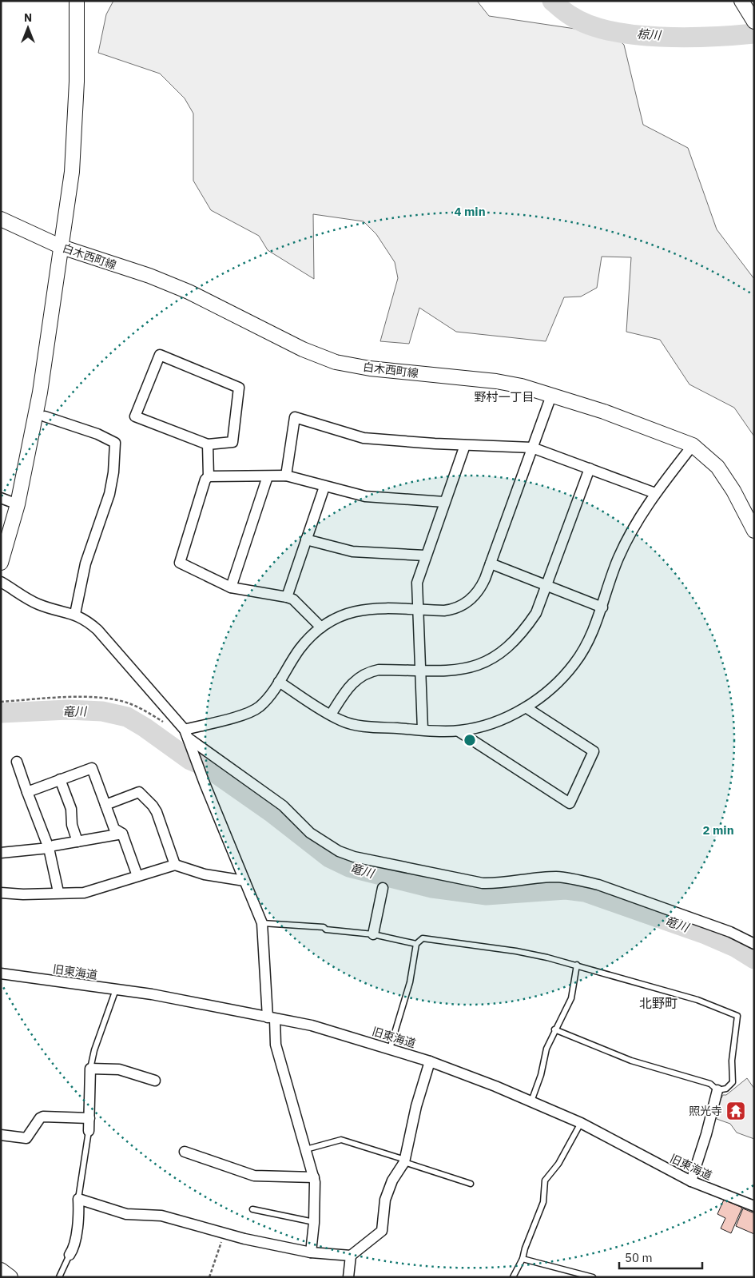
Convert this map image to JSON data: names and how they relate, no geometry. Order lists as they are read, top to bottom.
{
  "streets": {
    "main road": ["白木西町線"],
    "street": ["旧東海道"]
  },
  "districts": ["野村一丁目", "北野町"],
  "water": ["椋川", "竜川"],
  "places": {
    "temple": ["照光寺"]
  },
  "scale_bar": "50 m",
  "north": "top",
  "rings": ["4 min", "2 min"]
}
